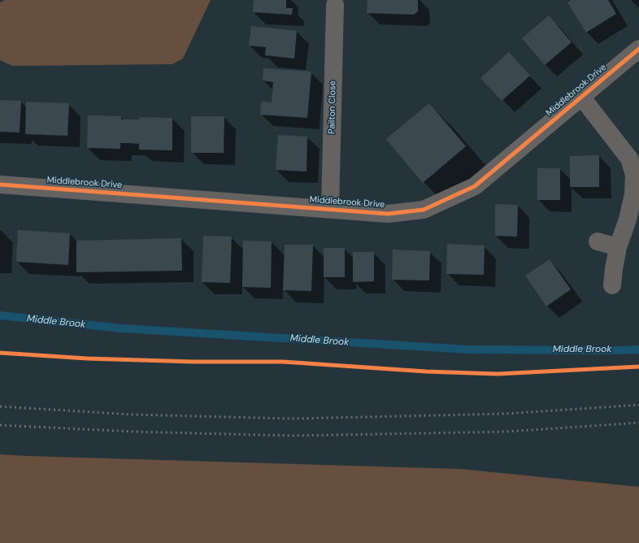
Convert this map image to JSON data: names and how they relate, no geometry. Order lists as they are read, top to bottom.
{
  "streets": {
    "street": ["Middlebrook Drive", "Pailton Close"]
  },
  "crossings": [
    ["Middlebrook Drive", "Pailton Close"]
  ],
  "water": ["Middle Brook"]
}
